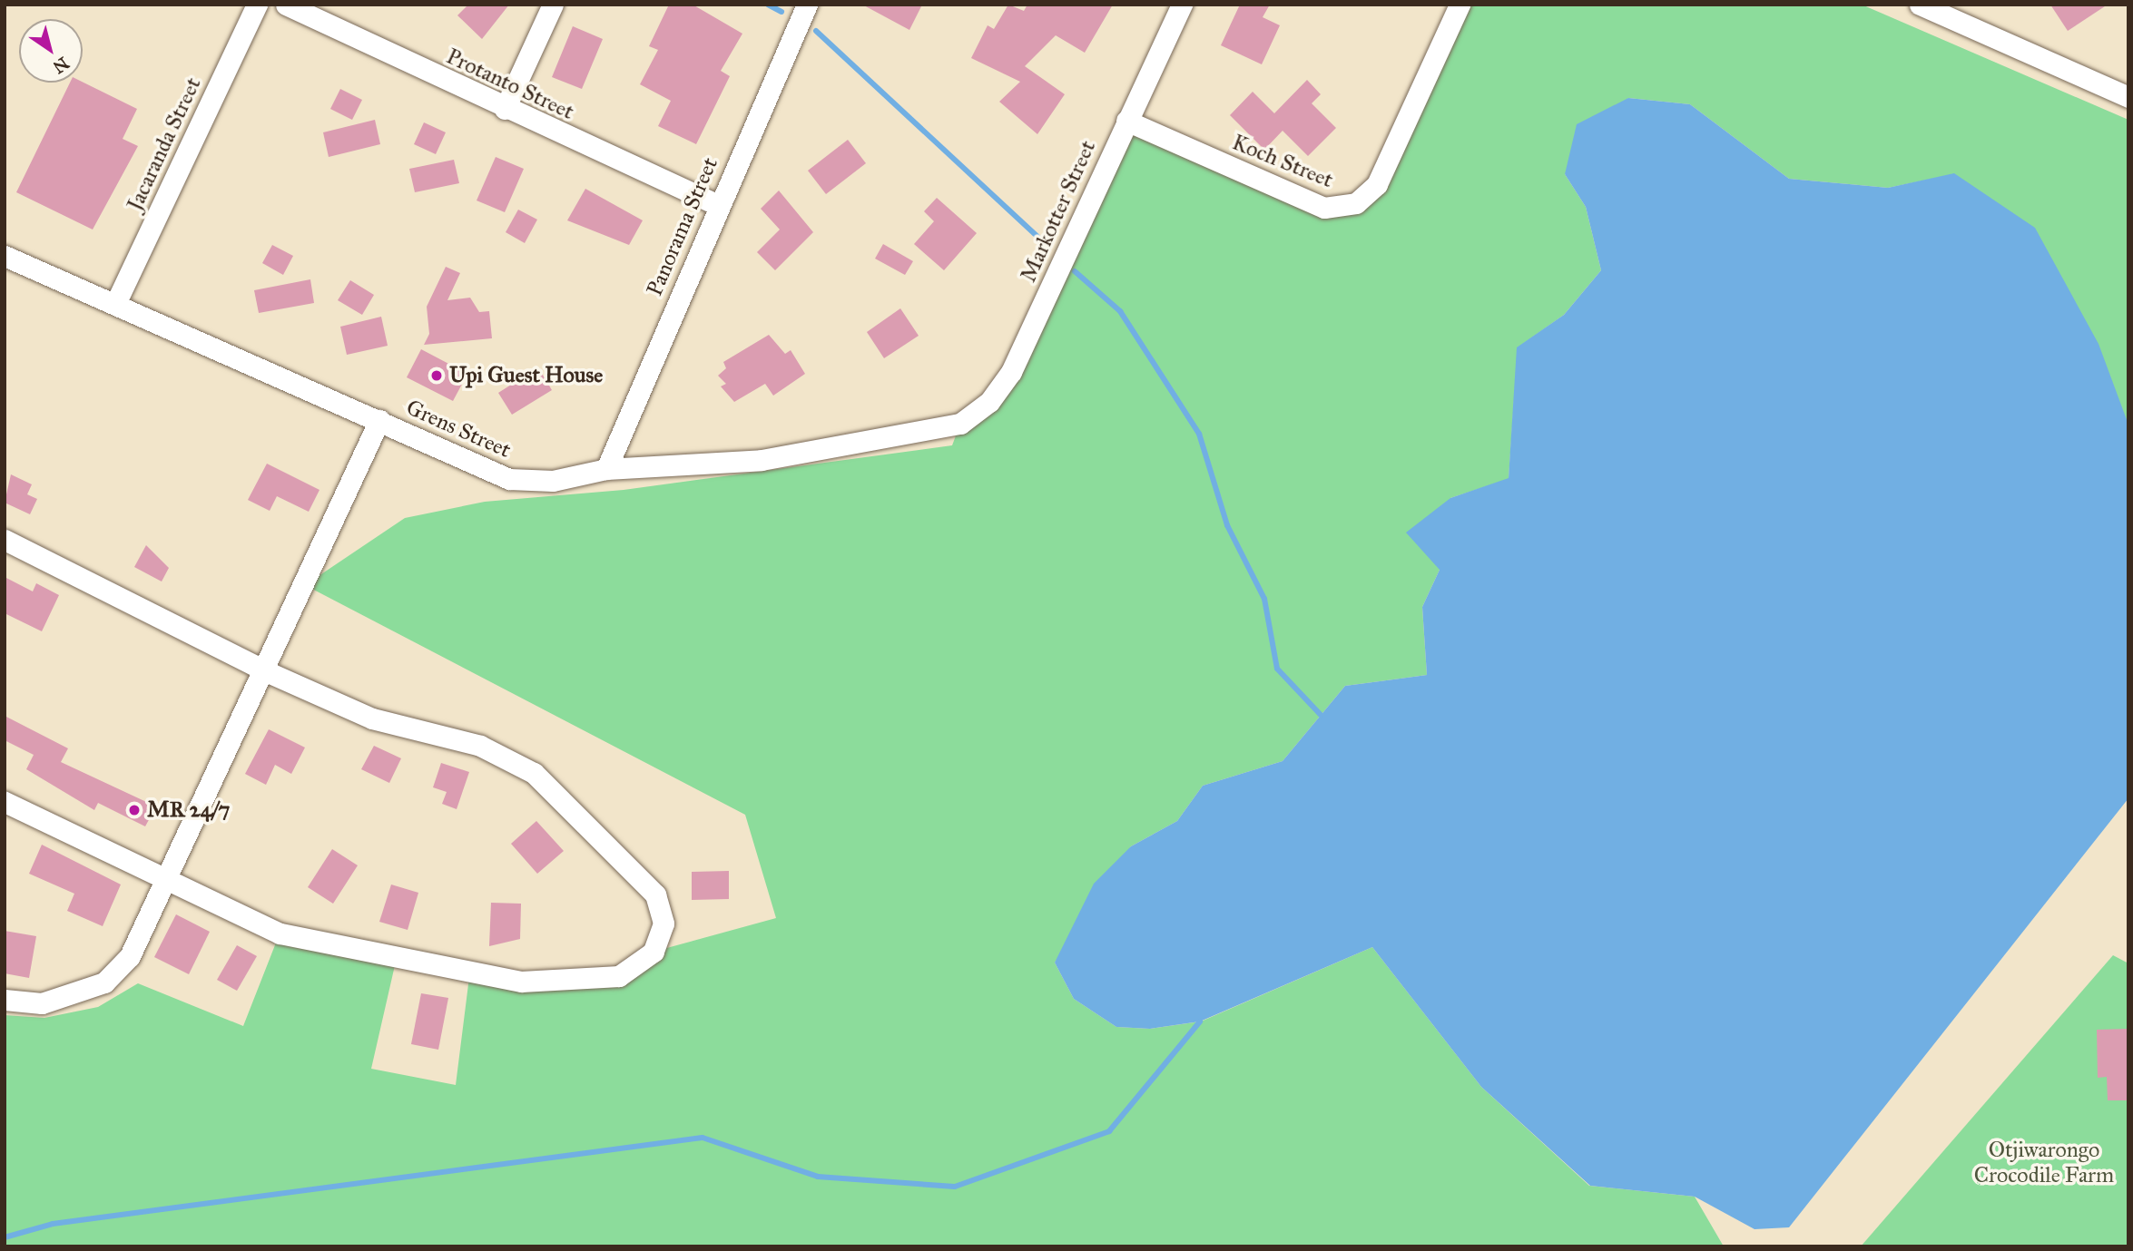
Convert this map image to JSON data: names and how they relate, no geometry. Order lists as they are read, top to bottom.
{
  "streets": {
    "street": [
      "Protanto Street",
      "Jacaranda Street",
      "Koch Street",
      "Markotter Street",
      "Panorama Street",
      "Grens Street"
    ]
  },
  "crossings": [
    ["Protanto Street", "Panorama Street"],
    ["Jacaranda Street", "Grens Street"],
    ["Koch Street", "Markotter Street"],
    ["Markotter Street", "Grens Street"],
    ["Panorama Street", "Grens Street"]
  ],
  "parks": ["Otjiwarongo Crocodile Farm"],
  "places": ["Upi Guest House", "MR 24/7"],
  "north": "bottom right"
}
